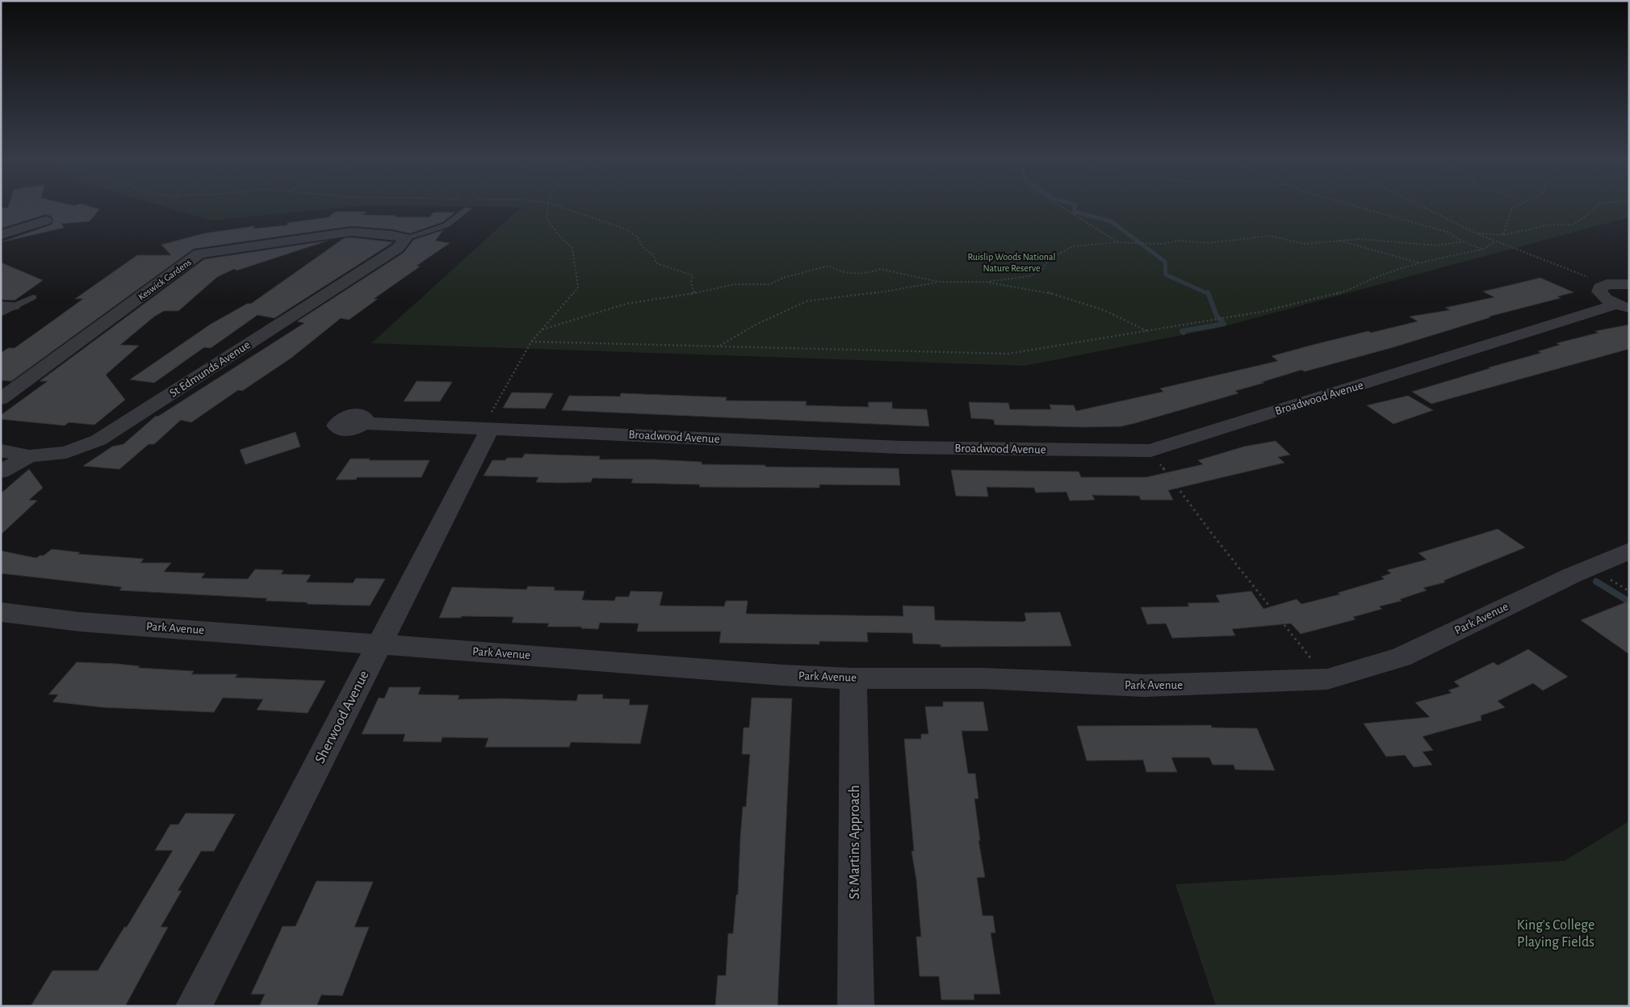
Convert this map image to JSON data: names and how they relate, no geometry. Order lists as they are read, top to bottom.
{
  "streets": {
    "street": [
      "Keswick Gardens",
      "St Edmunds Avenue",
      "Broadwood Avenue",
      "Park Avenue",
      "Sherwood Avenue",
      "St Martins Approach"
    ]
  },
  "crossings": [
    ["Keswick Gardens", "St Edmunds Avenue"],
    ["Broadwood Avenue", "Sherwood Avenue"],
    ["Park Avenue", "Sherwood Avenue"],
    ["Park Avenue", "St Martins Approach"]
  ],
  "parks": ["Ruislip Woods National Nature Reserve", "King's College Playing Fields"]
}
